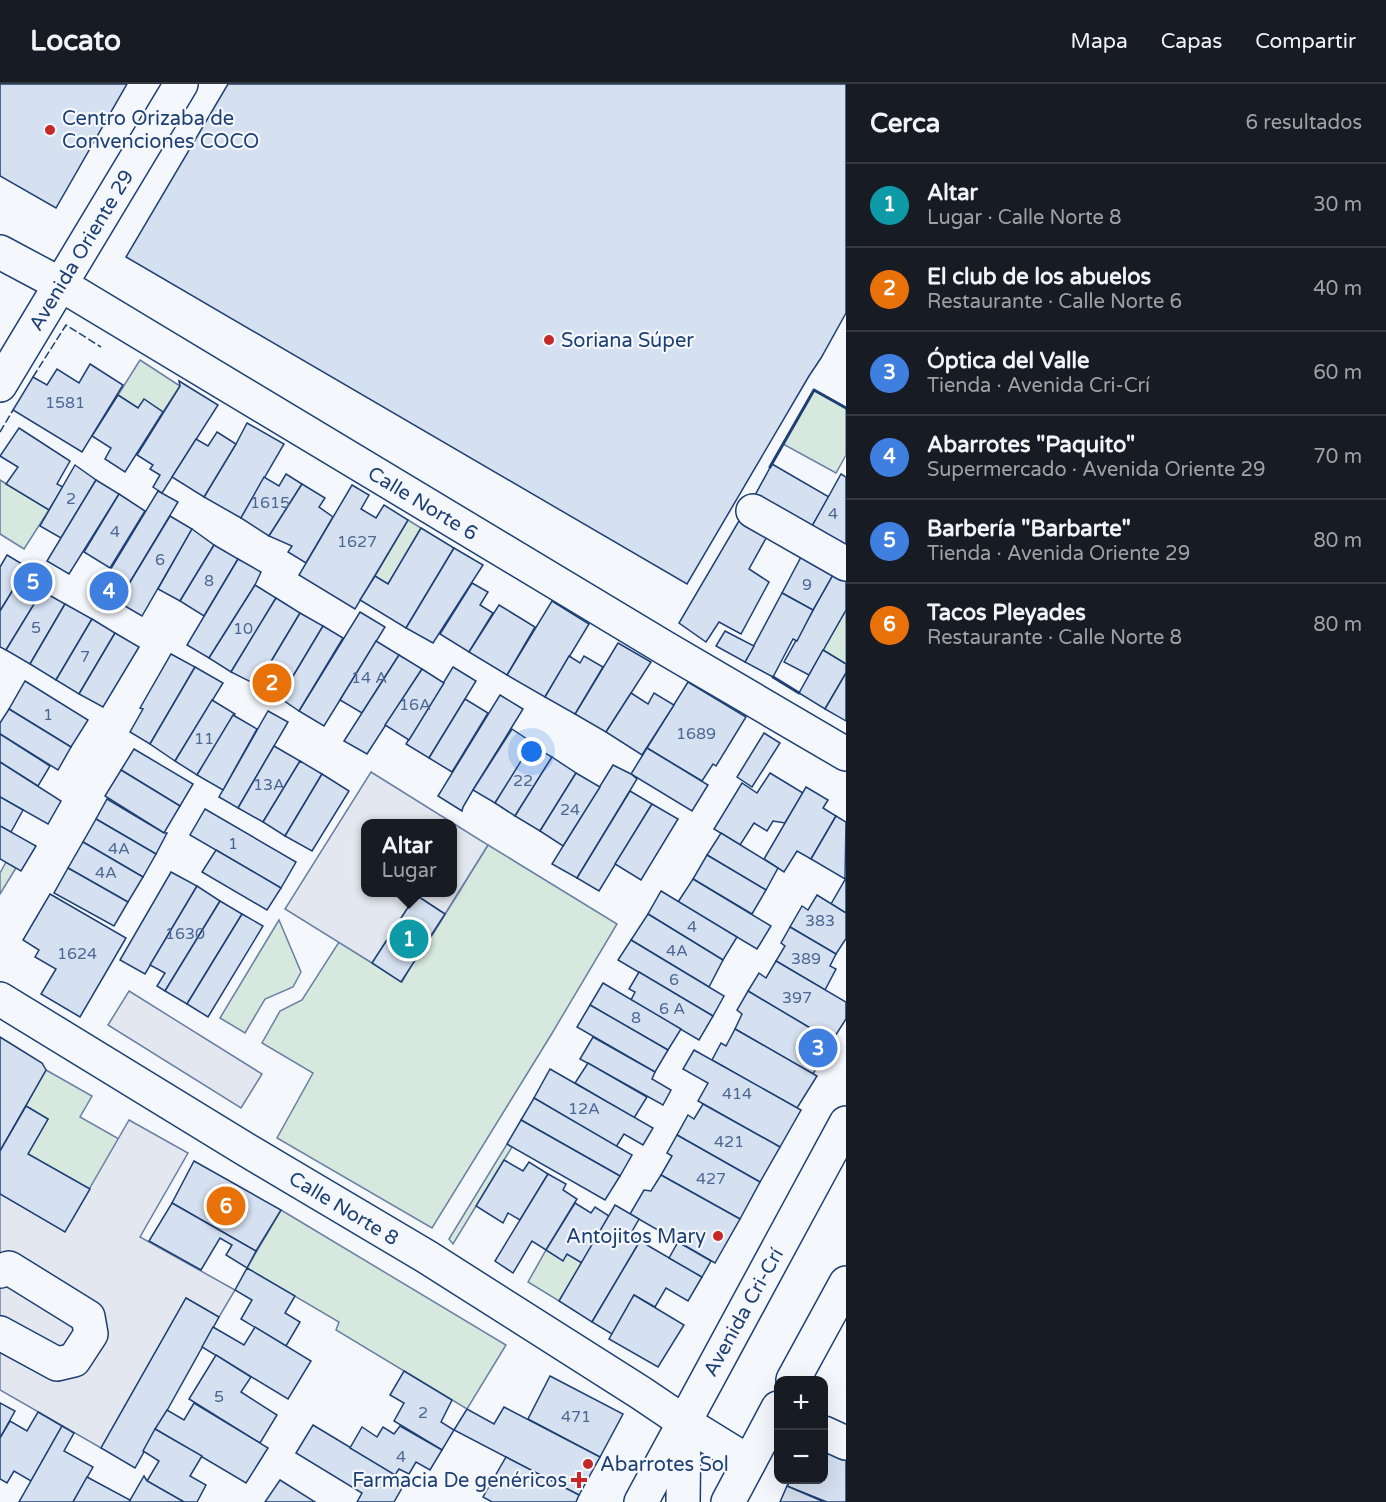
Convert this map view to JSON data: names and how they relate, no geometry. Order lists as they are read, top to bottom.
{
  "streets": {
    "street": [
      "Avenida Oriente 29",
      "Calle Norte 6",
      "Calle Norte 8",
      "Avenida Cri-Crí"
    ]
  },
  "crossings": [
    ["Avenida Oriente 29", "Calle Norte 6"],
    ["Calle Norte 8", "Avenida Cri-Crí"]
  ],
  "places": {
    "other": [
      "Centro Orizaba de Convenciones COCO",
      "Soriana Súper",
      "Antojitos Mary",
      "Abarrotes Sol"
    ],
    "health": ["Farmacia De genéricos"]
  },
  "house_numbers": [
    "1581",
    "2",
    "1615",
    "4",
    "4",
    "1627",
    "6",
    "8",
    "9",
    "5",
    "10",
    "7",
    "14 A",
    "16A",
    "1",
    "1689",
    "11",
    "22",
    "13A",
    "24",
    "1",
    "4A",
    "4A",
    "383",
    "4",
    "1630",
    "4A",
    "1624",
    "389",
    "6",
    "397",
    "6 A",
    "8",
    "414",
    "12A",
    "421",
    "427",
    "5",
    "2",
    "471",
    "4"
  ],
  "page": {
    "header": "Locato",
    "nav": ["Mapa", "Capas", "Compartir"],
    "heading": ["Cerca", "6 resultados"],
    "list": [
      {
        "mark": "1",
        "name": "Altar",
        "note": "Lugar · Calle Norte 8",
        "value": "30 m"
      },
      {
        "mark": "2",
        "name": "El club de los abuelos",
        "note": "Restaurante · Calle Norte 6",
        "value": "40 m"
      },
      {
        "mark": "3",
        "name": "Óptica del Valle",
        "note": "Tienda · Avenida Cri-Crí",
        "value": "60 m"
      },
      {
        "mark": "4",
        "name": "Abarrotes \"Paquito\"",
        "note": "Supermercado · Avenida Oriente 29",
        "value": "70 m"
      },
      {
        "mark": "5",
        "name": "Barbería \"Barbarte\"",
        "note": "Tienda · Avenida Oriente 29",
        "value": "80 m"
      },
      {
        "mark": "6",
        "name": "Tacos Pleyades",
        "note": "Restaurante · Calle Norte 8",
        "value": "80 m"
      }
    ],
    "pins": [
      "5",
      "4",
      "2",
      "1",
      "3",
      "6"
    ],
    "popup": ["Altar", "Lugar"],
    "map_buttons": ["+", "−"]
  }
}
